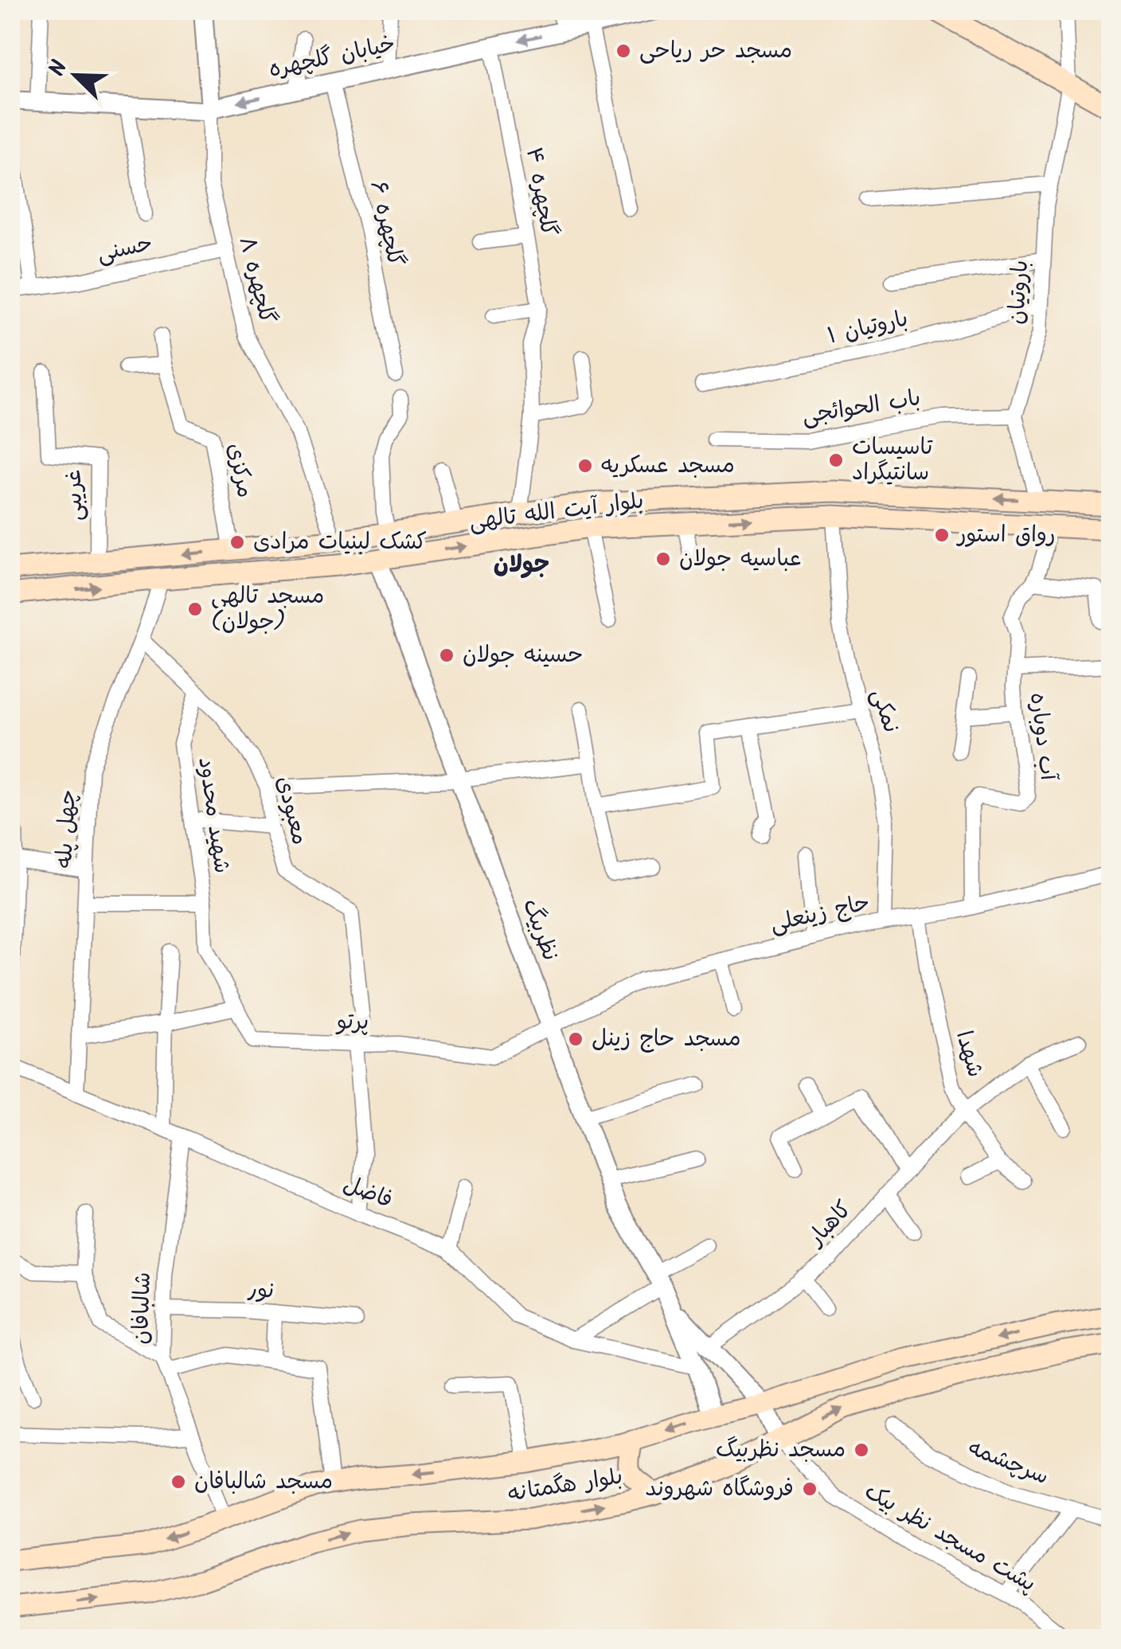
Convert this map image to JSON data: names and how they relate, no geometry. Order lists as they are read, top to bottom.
{
  "streets": {
    "main road": ["بلوار آیت الله تالهی", "بلوار هگمتانه"],
    "street": [
      "خیابان گلچهره",
      "گلچهره ۴",
      "گلچهره ۶",
      "حسنی",
      "گلچهره ۸",
      "باروتیان",
      "۱ باروتیان",
      "باب الحوائجی",
      "مرکزی",
      "غریبی",
      "نمکی",
      "آب دوباره",
      "معبودی",
      "شهید محدود",
      "چهل پله",
      "حاج زینعلی",
      "نظربیگ",
      "پرتو",
      "شهدا",
      "فاضل",
      "کاهبار",
      "نور",
      "شالبافان",
      "سرچشمه",
      "پشت مسجد نظر بیک"
    ]
  },
  "crossings": [
    ["خیابان گلچهره", "گلچهره ۴"],
    ["خیابان گلچهره", "گلچهره ۶"],
    ["خیابان گلچهره", "گلچهره ۸"],
    ["گلچهره ۴", "بلوار آیت الله تالهی"],
    ["حسنی", "گلچهره ۸"],
    ["گلچهره ۸", "بلوار آیت الله تالهی"],
    ["باروتیان", "۱ باروتیان"],
    ["باروتیان", "باب الحوائجی"],
    ["باروتیان", "بلوار آیت الله تالهی"],
    ["مرکزی", "بلوار آیت الله تالهی"],
    ["غریبی", "بلوار آیت الله تالهی"],
    ["بلوار آیت الله تالهی", "نمکی"],
    ["بلوار آیت الله تالهی", "آب دوباره"],
    ["بلوار آیت الله تالهی", "چهل پله"],
    ["بلوار آیت الله تالهی", "نظربیگ"],
    ["نمکی", "حاج زینعلی"],
    ["آب دوباره", "حاج زینعلی"],
    ["معبودی", "شهید محدود"],
    ["معبودی", "چهل پله"],
    ["معبودی", "پرتو"],
    ["شهید محدود", "پرتو"],
    ["چهل پله", "فاضل"],
    ["حاج زینعلی", "نظربیگ"],
    ["حاج زینعلی", "پرتو"],
    ["حاج زینعلی", "شهدا"],
    ["نظربیگ", "پرتو"],
    ["نظربیگ", "فاضل"],
    ["نظربیگ", "کاهبار"],
    ["نظربیگ", "بلوار هگمتانه"],
    ["نظربیگ", "پشت مسجد نظر بیک"],
    ["شهدا", "کاهبار"],
    ["فاضل", "شالبافان"],
    ["نور", "شالبافان"],
    ["شالبافان", "بلوار هگمتانه"],
    ["بلوار هگمتانه", "پشت مسجد نظر بیک"]
  ],
  "districts": ["جولان"],
  "places": [
    "مسجد حر ریاحی",
    "تاسیسات سانتیگراد",
    "مسجد عسکریه",
    "رواق استور",
    "کشک لبنیات مرادی",
    "عباسیه جولان",
    "مسجد تالهی (جولان)",
    "حسینه جولان",
    "مسجد حاج زینل",
    "مسجد نظربیگ",
    "مسجد شالبافان",
    "فروشگاه شهروند"
  ],
  "north": "top left"
}
